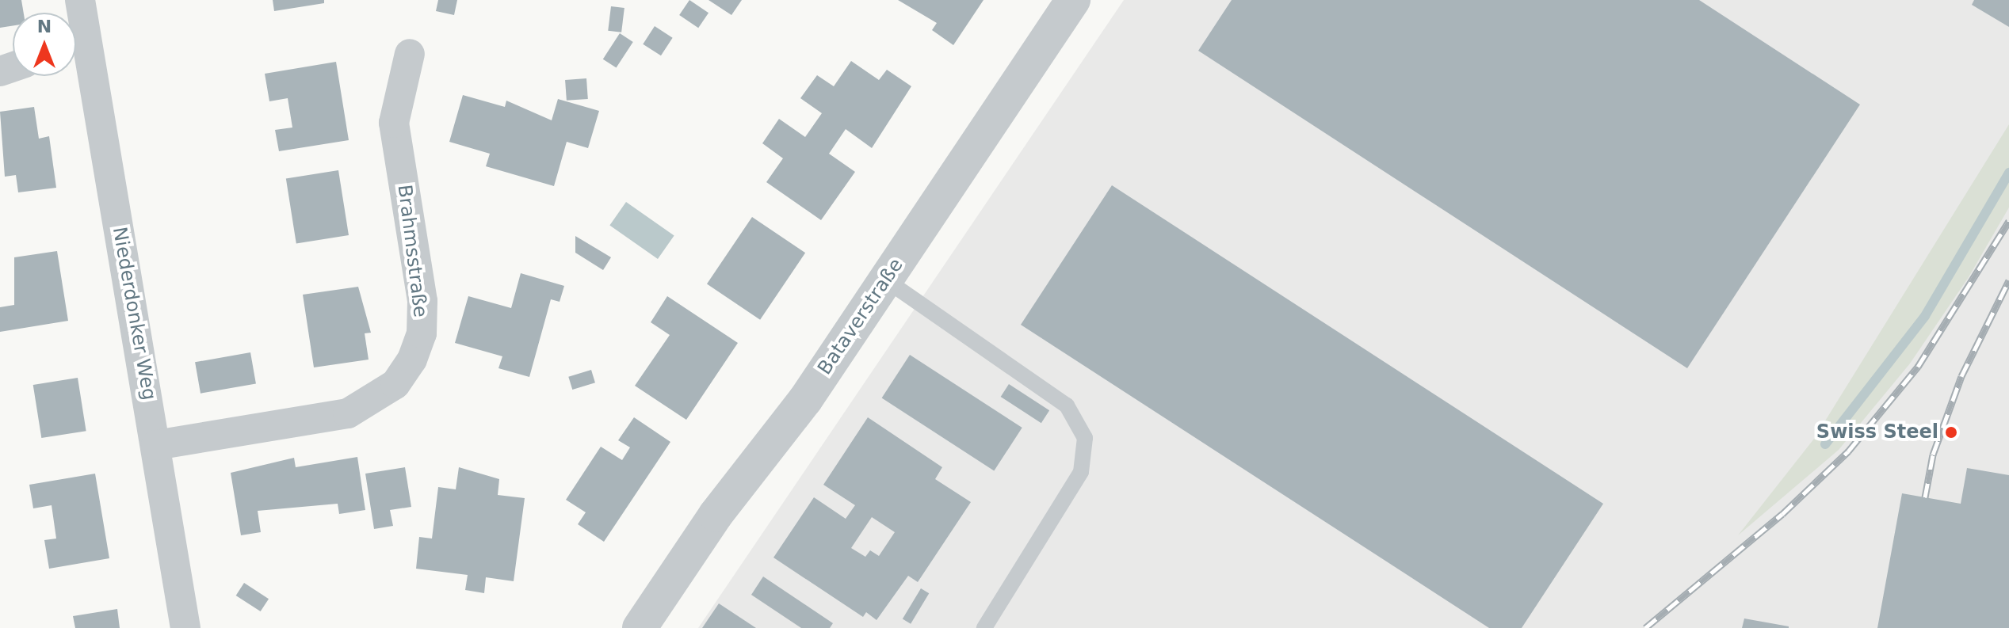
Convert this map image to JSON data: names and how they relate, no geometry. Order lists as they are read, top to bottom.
{
  "streets": {
    "street": ["Brahmsstraße", "Niederdonker Weg", "Bataverstraße"]
  },
  "crossings": [
    ["Brahmsstraße", "Niederdonker Weg"]
  ],
  "places": ["Swiss Steel"],
  "north": "top"
}
